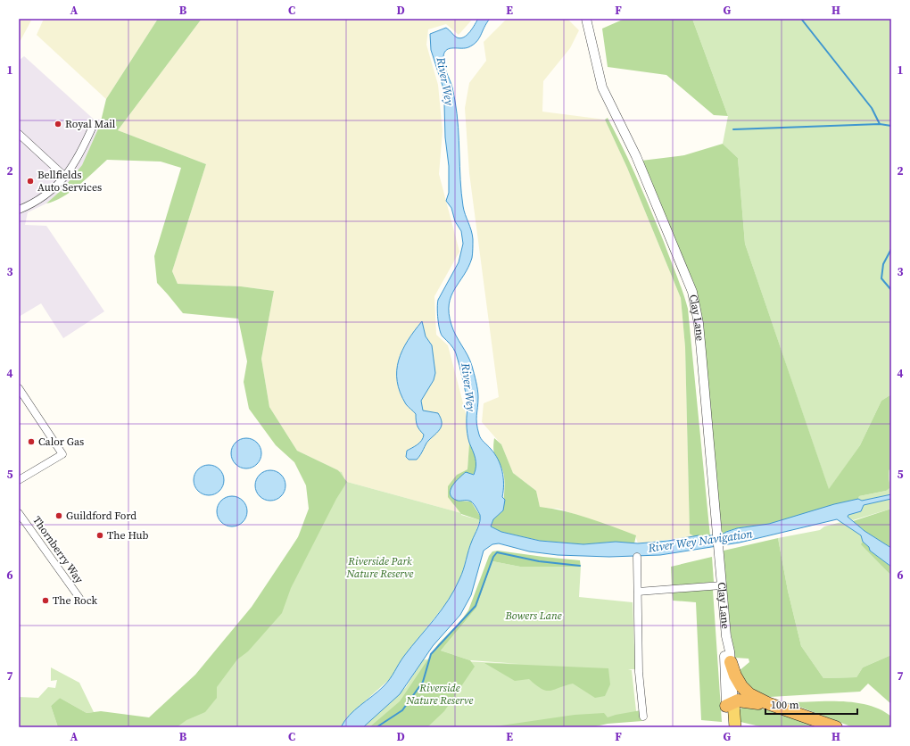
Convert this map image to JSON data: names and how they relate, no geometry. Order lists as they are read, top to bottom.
{
  "streets": {
    "main road": ["Clay Lane"],
    "street": ["Thornberry Way"]
  },
  "water": ["River Wey", "River Wey Navigation"],
  "parks": ["Riverside Park Nature Reserve", "Bowers Lane", "Riverside Nature Reserve"],
  "places": [
    "Royal Mail",
    "Bellfields Auto Services",
    "Calor Gas",
    "Guildford Ford",
    "The Hub",
    "The Rock"
  ],
  "scale_bar": "100 m",
  "grid": {
    "columns": [
      "A",
      "B",
      "C",
      "D",
      "E",
      "F",
      "G",
      "H"
    ],
    "rows": [
      "1",
      "2",
      "3",
      "4",
      "5",
      "6",
      "7"
    ]
  }
}
